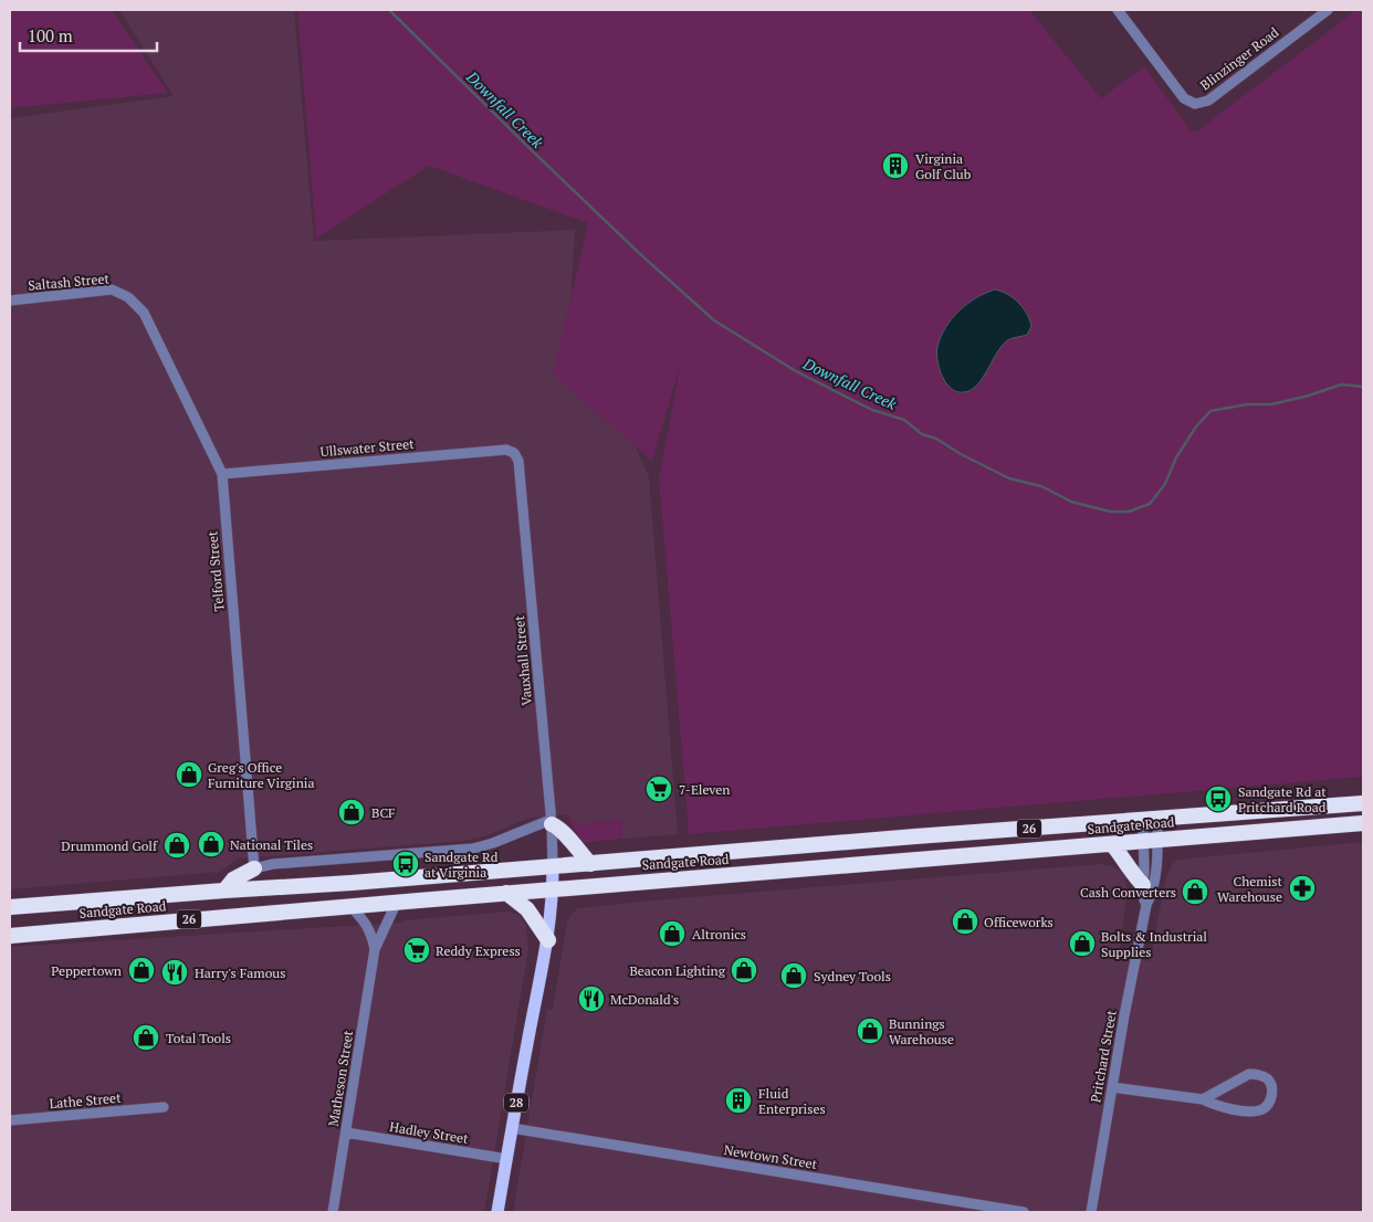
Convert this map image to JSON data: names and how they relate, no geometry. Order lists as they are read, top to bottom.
{
  "streets": {
    "highway": ["Sandgate Road", "26"],
    "main road": ["28"],
    "street": [
      "Blinzinger Road",
      "Saltash Street",
      "Ullswater Street",
      "Telford Street",
      "Vauxhall Street",
      "Pritchard Street",
      "Matheson Street",
      "Lathe Street",
      "Hadley Street",
      "Newtown Street"
    ]
  },
  "crossings": [
    ["Saltash Street", "Telford Street"],
    ["Ullswater Street", "Telford Street"],
    ["Ullswater Street", "Vauxhall Street"],
    ["Vauxhall Street", "Sandgate Road"],
    ["Vauxhall Street", "28"],
    ["Sandgate Road", "Pritchard Street"],
    ["Sandgate Road", "Matheson Street"],
    ["Sandgate Road", "28"],
    ["Matheson Street", "Hadley Street"],
    ["28", "Hadley Street"],
    ["28", "Newtown Street"]
  ],
  "water": ["Downfall Creek"],
  "places": {
    "building": ["Virginia Golf Club", "Fluid Enterprises"],
    "shop": [
      "Greg's Office Furniture Virginia",
      "BCF",
      "National Tiles",
      "Drummond Golf",
      "Cash Converters",
      "Officeworks",
      "Altronics",
      "Bolts & Industrial Supplies",
      "Peppertown",
      "Beacon Lighting",
      "Sydney Tools",
      "Bunnings Warehouse",
      "Total Tools"
    ],
    "supermarket": ["7-Eleven", "Reddy Express"],
    "bus stop": ["Sandgate Rd at Pritchard Road", "Sandgate Rd at Virginia"],
    "pharmacy": ["Chemist Warehouse"],
    "restaurant": ["Harry's Famous", "McDonald's"]
  },
  "scale_bar": "100 m"
}
